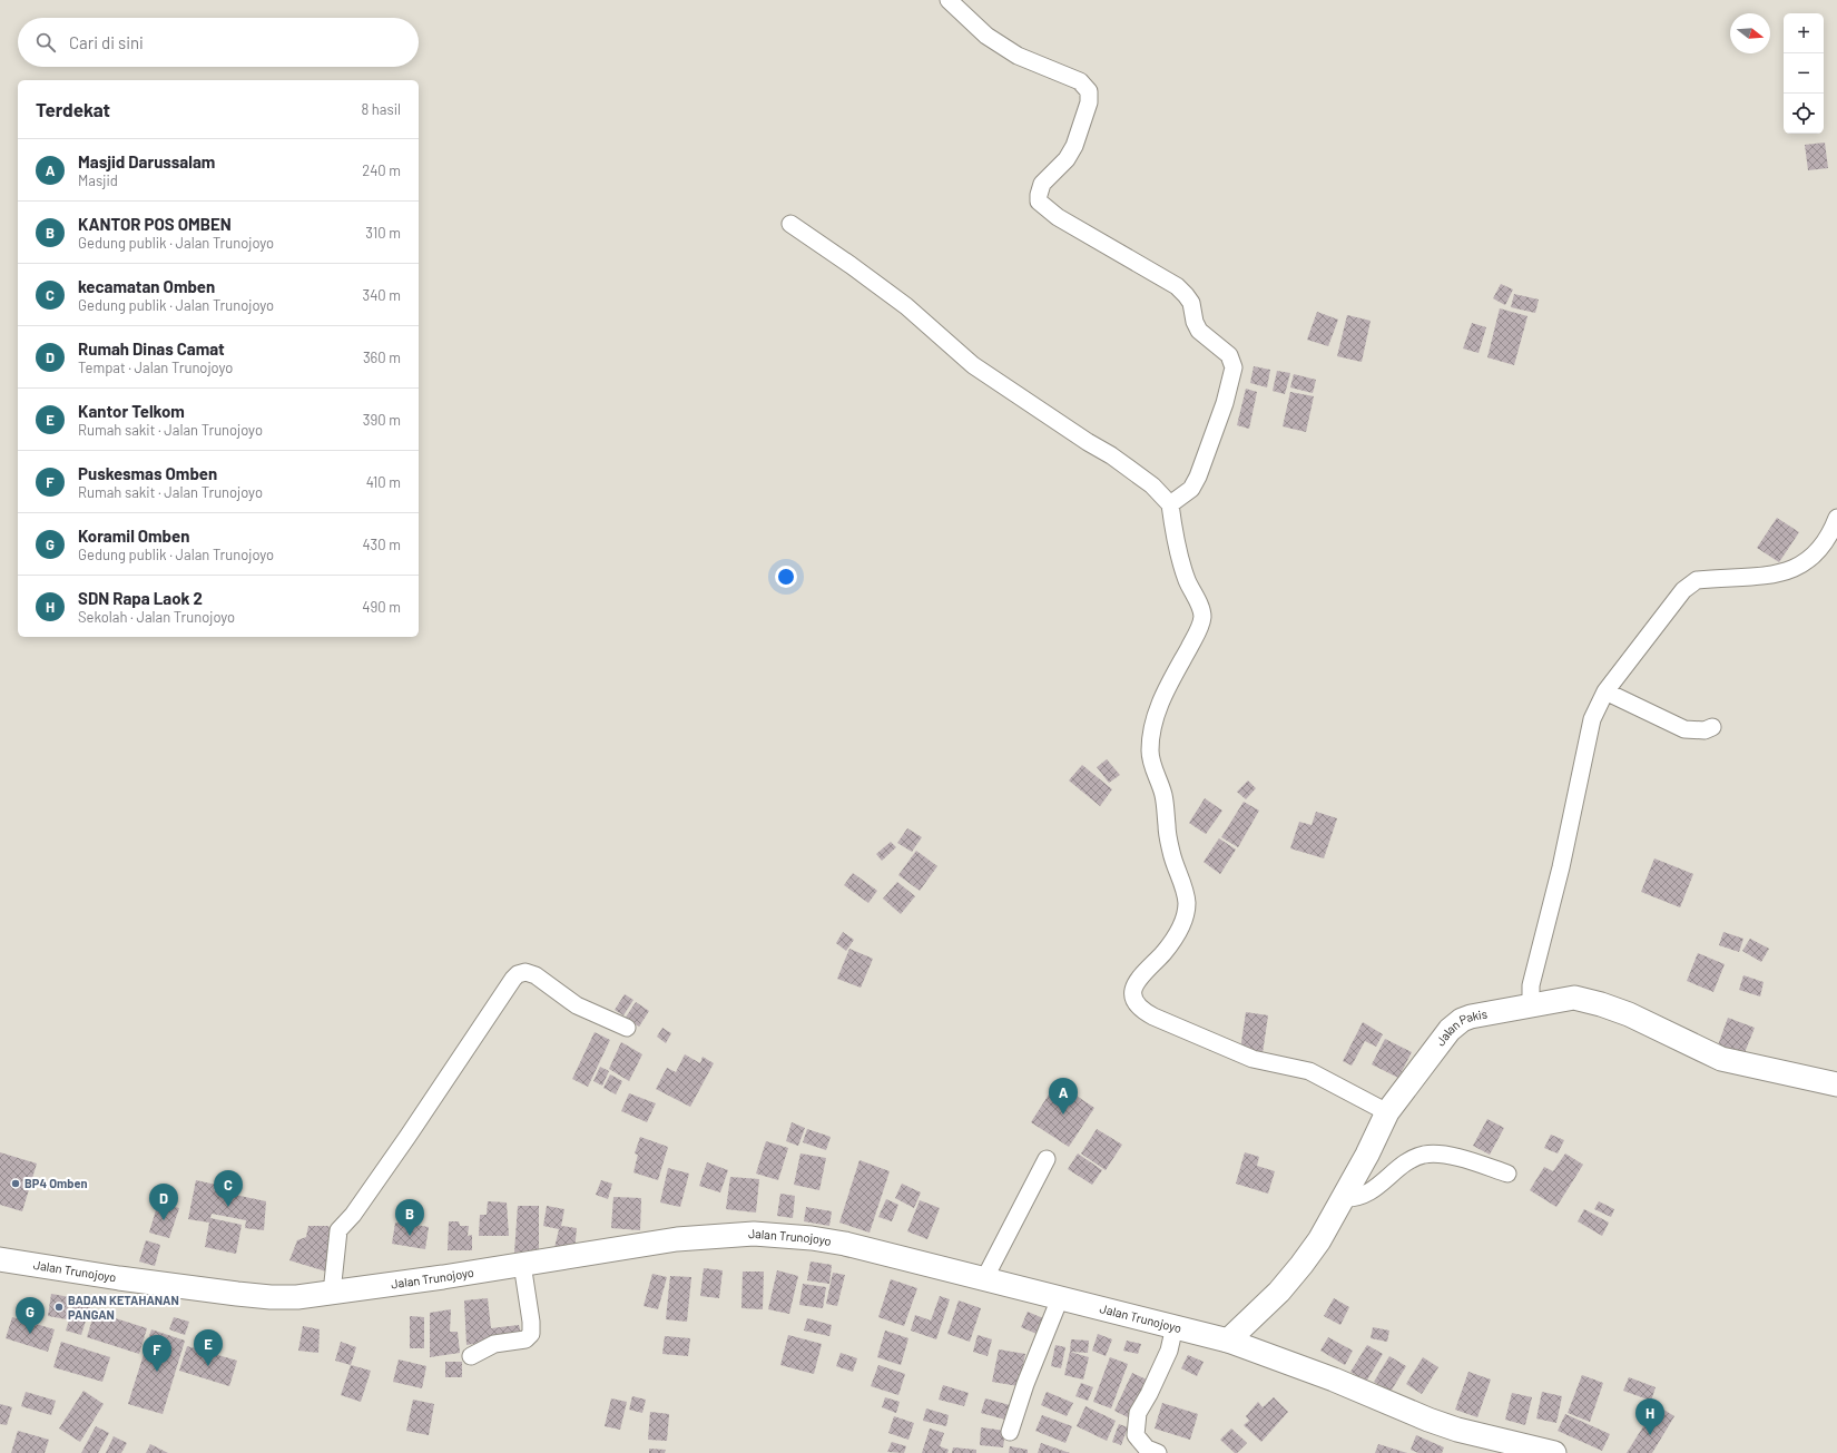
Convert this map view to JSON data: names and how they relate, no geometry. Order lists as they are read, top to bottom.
{
  "streets": {
    "street": ["Jalan Pakis", "Jalan Trunojoyo"]
  },
  "crossings": [
    ["Jalan Pakis", "Jalan Trunojoyo"]
  ],
  "places": ["BP4 Omben", "BADAN KETAHANAN PANGAN"],
  "north": "right",
  "page": {
    "map_buttons": ["+", "−"],
    "search": "Cari di sini",
    "heading": ["Terdekat", "8 hasil"],
    "list": [
      {
        "mark": "A",
        "name": "Masjid Darussalam",
        "note": "Masjid",
        "value": "240 m"
      },
      {
        "mark": "B",
        "name": "KANTOR POS OMBEN",
        "note": "Gedung publik · Jalan Trunojoyo",
        "value": "310 m"
      },
      {
        "mark": "C",
        "name": "kecamatan Omben",
        "note": "Gedung publik · Jalan Trunojoyo",
        "value": "340 m"
      },
      {
        "mark": "D",
        "name": "Rumah Dinas Camat",
        "note": "Tempat · Jalan Trunojoyo",
        "value": "360 m"
      },
      {
        "mark": "E",
        "name": "Kantor Telkom",
        "note": "Rumah sakit · Jalan Trunojoyo",
        "value": "390 m"
      },
      {
        "mark": "F",
        "name": "Puskesmas Omben",
        "note": "Rumah sakit · Jalan Trunojoyo",
        "value": "410 m"
      },
      {
        "mark": "G",
        "name": "Koramil Omben",
        "note": "Gedung publik · Jalan Trunojoyo",
        "value": "430 m"
      },
      {
        "mark": "H",
        "name": "SDN Rapa Laok 2",
        "note": "Sekolah · Jalan Trunojoyo",
        "value": "490 m"
      }
    ],
    "pins": [
      "A",
      "C",
      "D",
      "B",
      "G",
      "E",
      "F",
      "H"
    ]
  }
}
